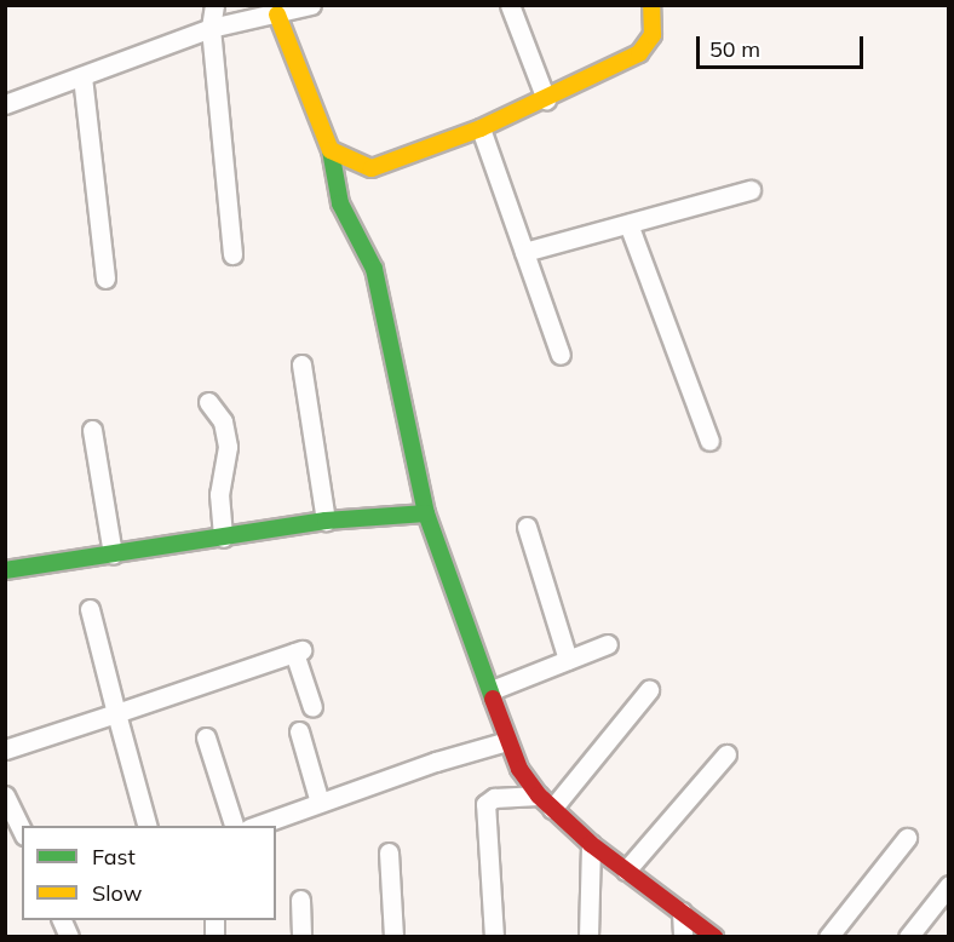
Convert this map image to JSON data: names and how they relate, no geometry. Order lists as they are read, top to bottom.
{
  "legend": ["Fast", "Slow"],
  "scale_bar": "50 m"
}
